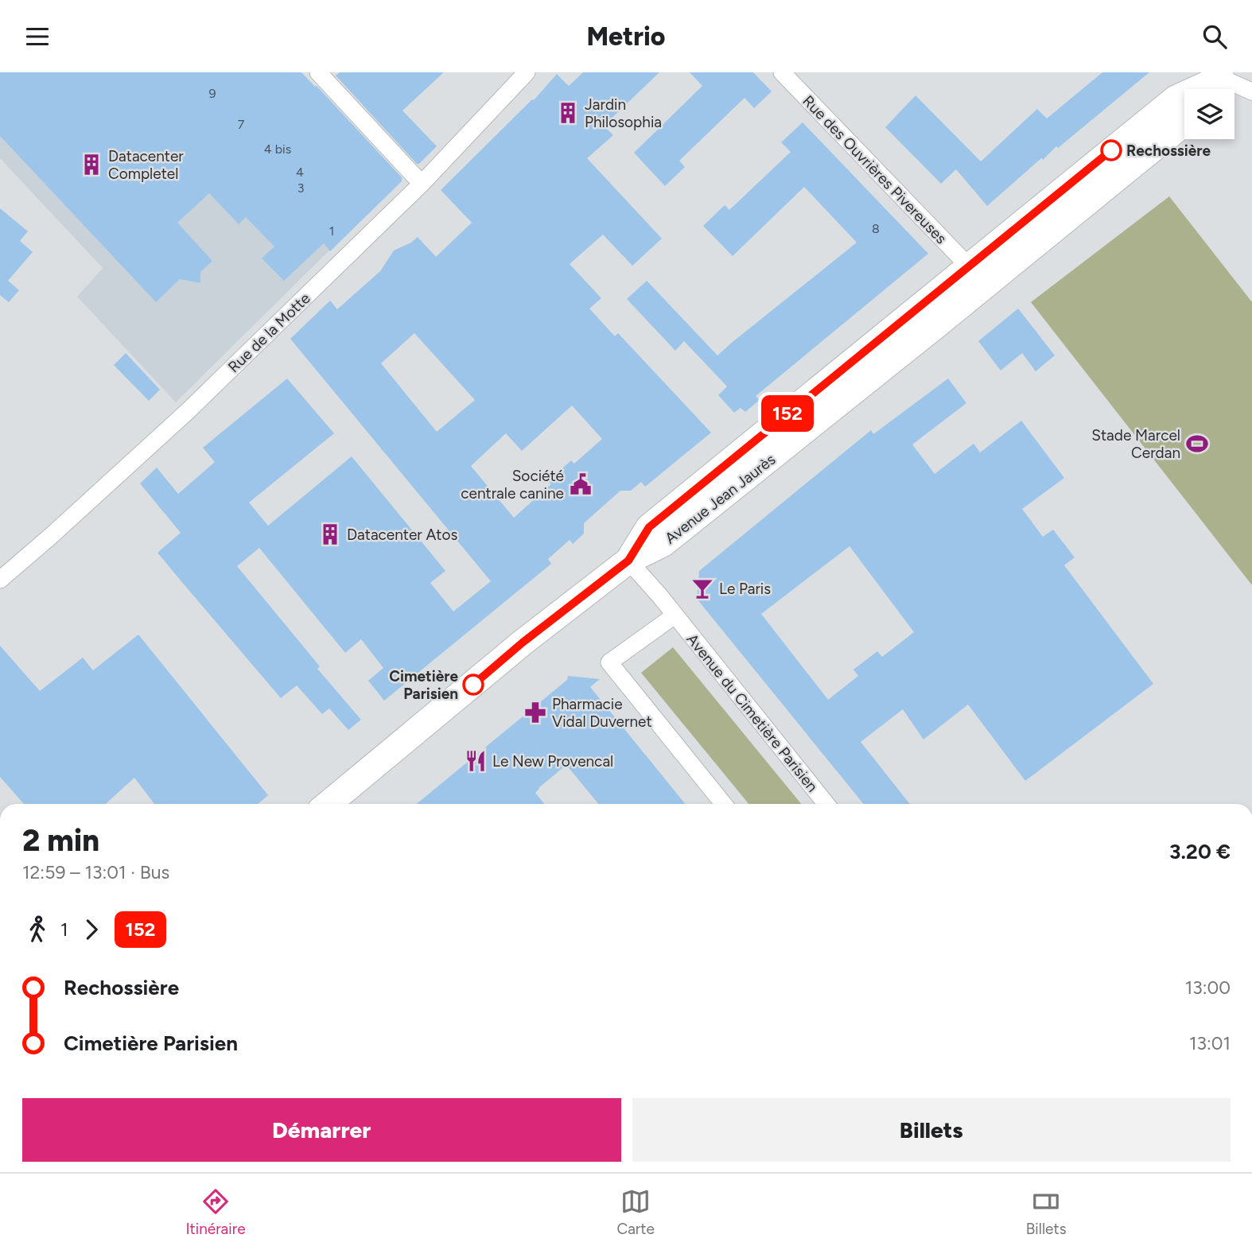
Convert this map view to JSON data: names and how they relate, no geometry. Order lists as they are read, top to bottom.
{
  "streets": {
    "main road": ["Avenue Jean Jaurès"],
    "street": ["Rue des Ouvrières Pivereuses", "Rue de la Motte", "Avenue du Cimetière Parisien"]
  },
  "crossings": [
    ["Rue des Ouvrières Pivereuses", "Avenue Jean Jaurès"],
    ["Avenue Jean Jaurès", "Avenue du Cimetière Parisien"]
  ],
  "places": {
    "building": ["Jardin Philosophia", "Datacenter Completel", "Datacenter Atos"],
    "other": ["Rechossière", "Cimetière Parisien"],
    "sports": ["Stade Marcel Cerdan"],
    "public building": ["Société centrale canine"],
    "bar": ["Le Paris"],
    "pharmacy": ["Pharmacie Vidal Duvernet"],
    "restaurant": ["Le New Provencal"]
  },
  "lines": ["bus line 152"],
  "house_numbers": [
    "9",
    "7",
    "4 bis",
    "4",
    "3",
    "8",
    "1"
  ],
  "page": {
    "header": "Metrio",
    "on_map": "152",
    "heading": ["2 min", "12:59 – 13:01 · Bus", "3.20 €"],
    "legs": ["1", "152"],
    "list": [
      {
        "name": "Rechossière",
        "value": "13:00"
      },
      {
        "name": "Cimetière Parisien",
        "value": "13:01"
      }
    ],
    "buttons": ["Démarrer", "Billets"],
    "tabs": ["Itinéraire", "Carte", "Billets"]
  }
}
